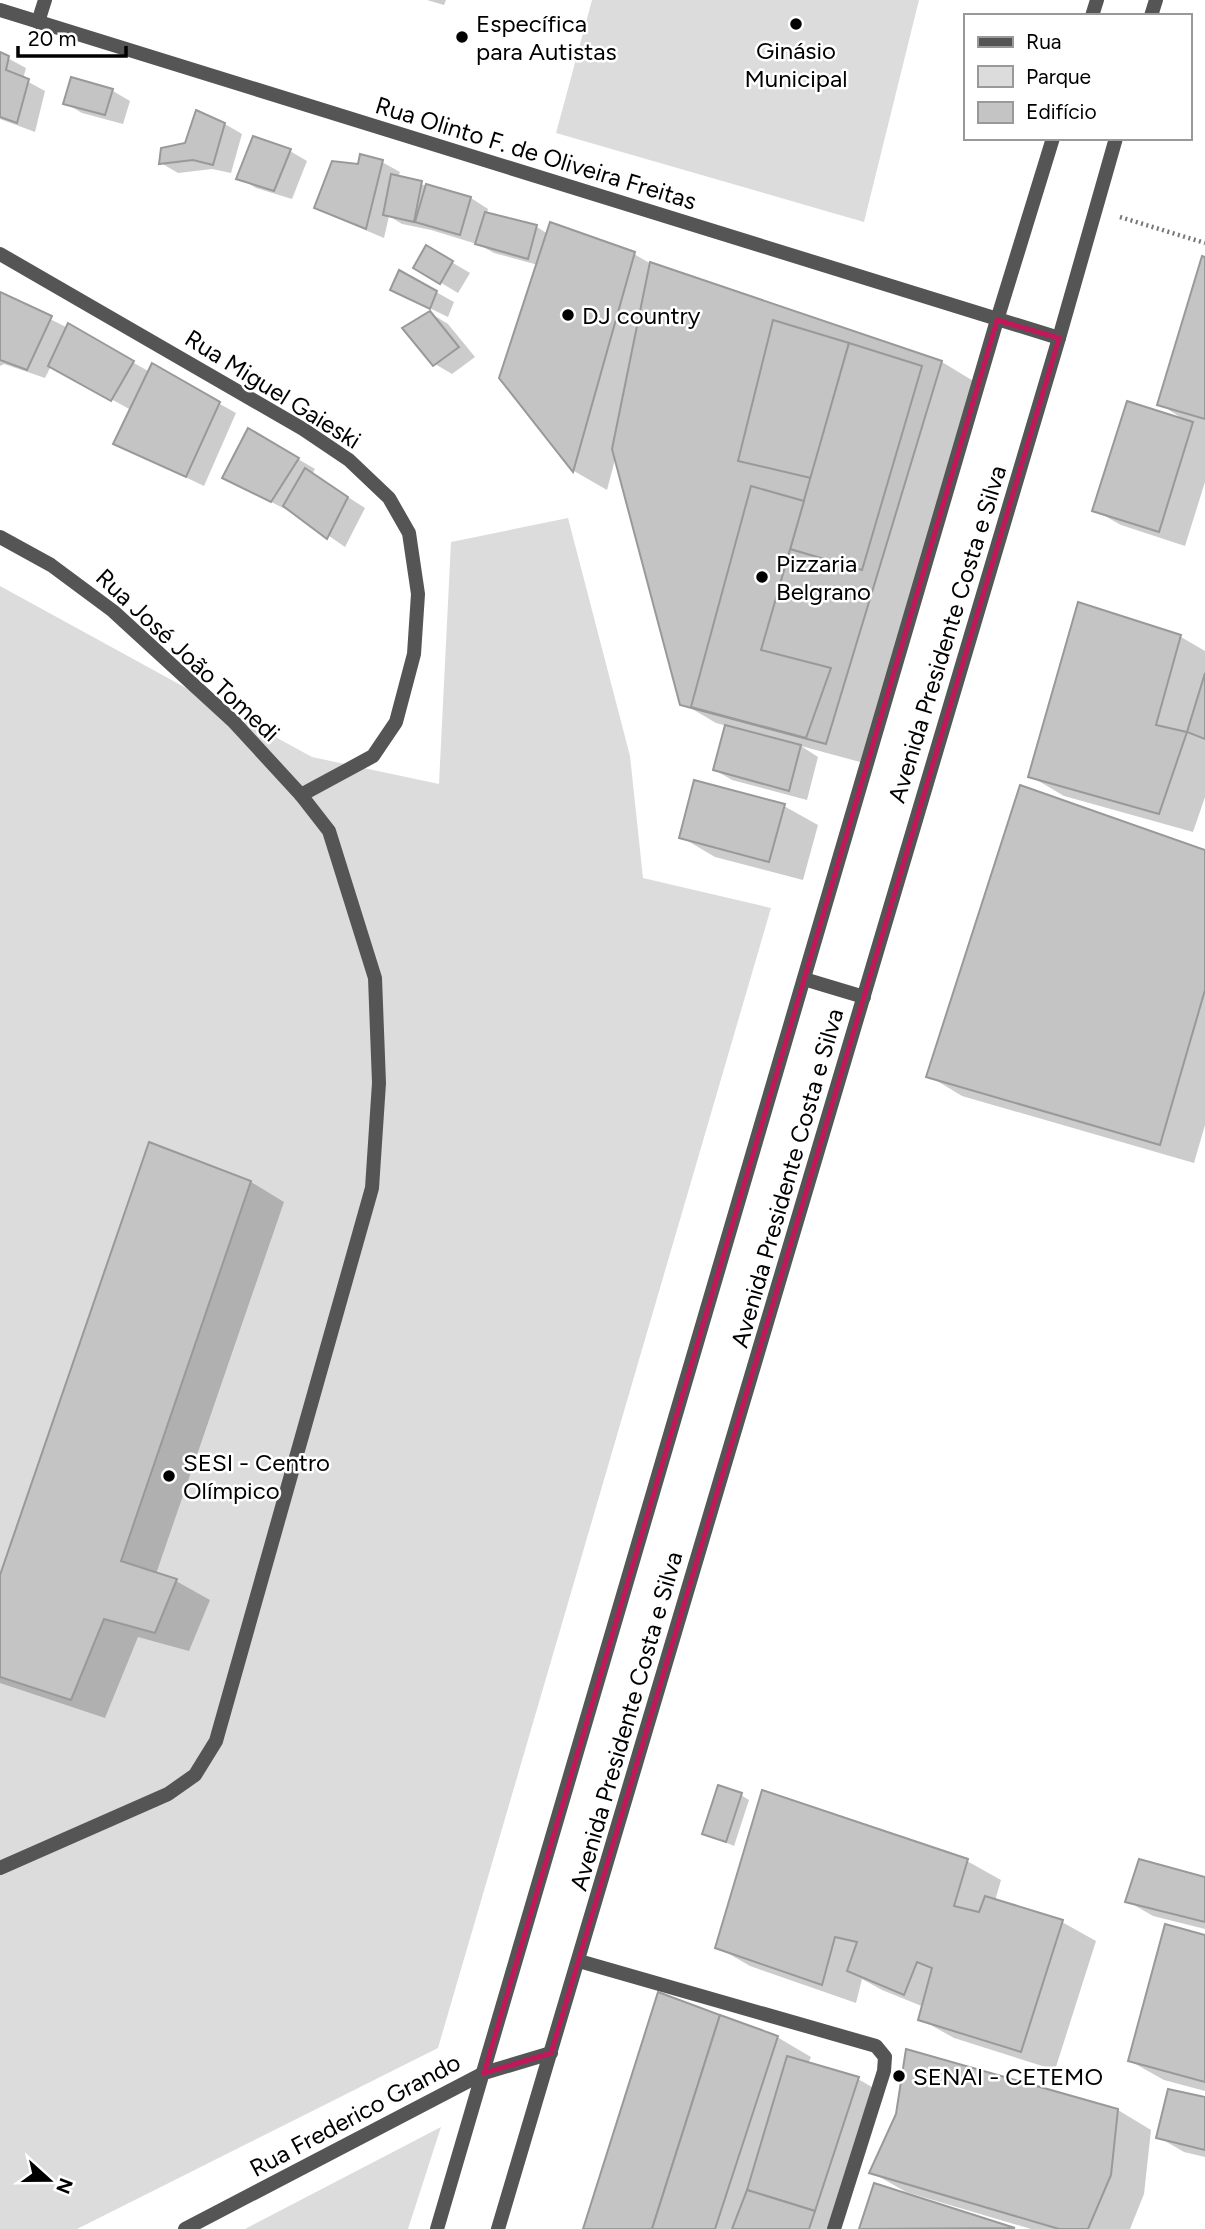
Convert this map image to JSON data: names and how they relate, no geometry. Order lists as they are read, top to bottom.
{
  "streets": {
    "street": [
      "Rua Olinto F. de Oliveira Freitas",
      "Rua Miguel Gaieski",
      "Avenida Presidente Costa e Silva",
      "Rua José João Tomedi",
      "Rua Frederico Grando"
    ]
  },
  "crossings": [
    ["Rua Olinto F. de Oliveira Freitas", "Avenida Presidente Costa e Silva"],
    ["Rua Miguel Gaieski", "Rua José João Tomedi"],
    ["Avenida Presidente Costa e Silva", "Rua Frederico Grando"]
  ],
  "places": [
    "Ginásio Municipal",
    "Específica para Autistas",
    "DJ country",
    "Pizzaria Belgrano",
    "SESI - Centro Olímpico",
    "SENAI - CETEMO"
  ],
  "legend": ["Rua", "Parque", "Edifício"],
  "scale_bar": "20 m",
  "north": "right"
}
